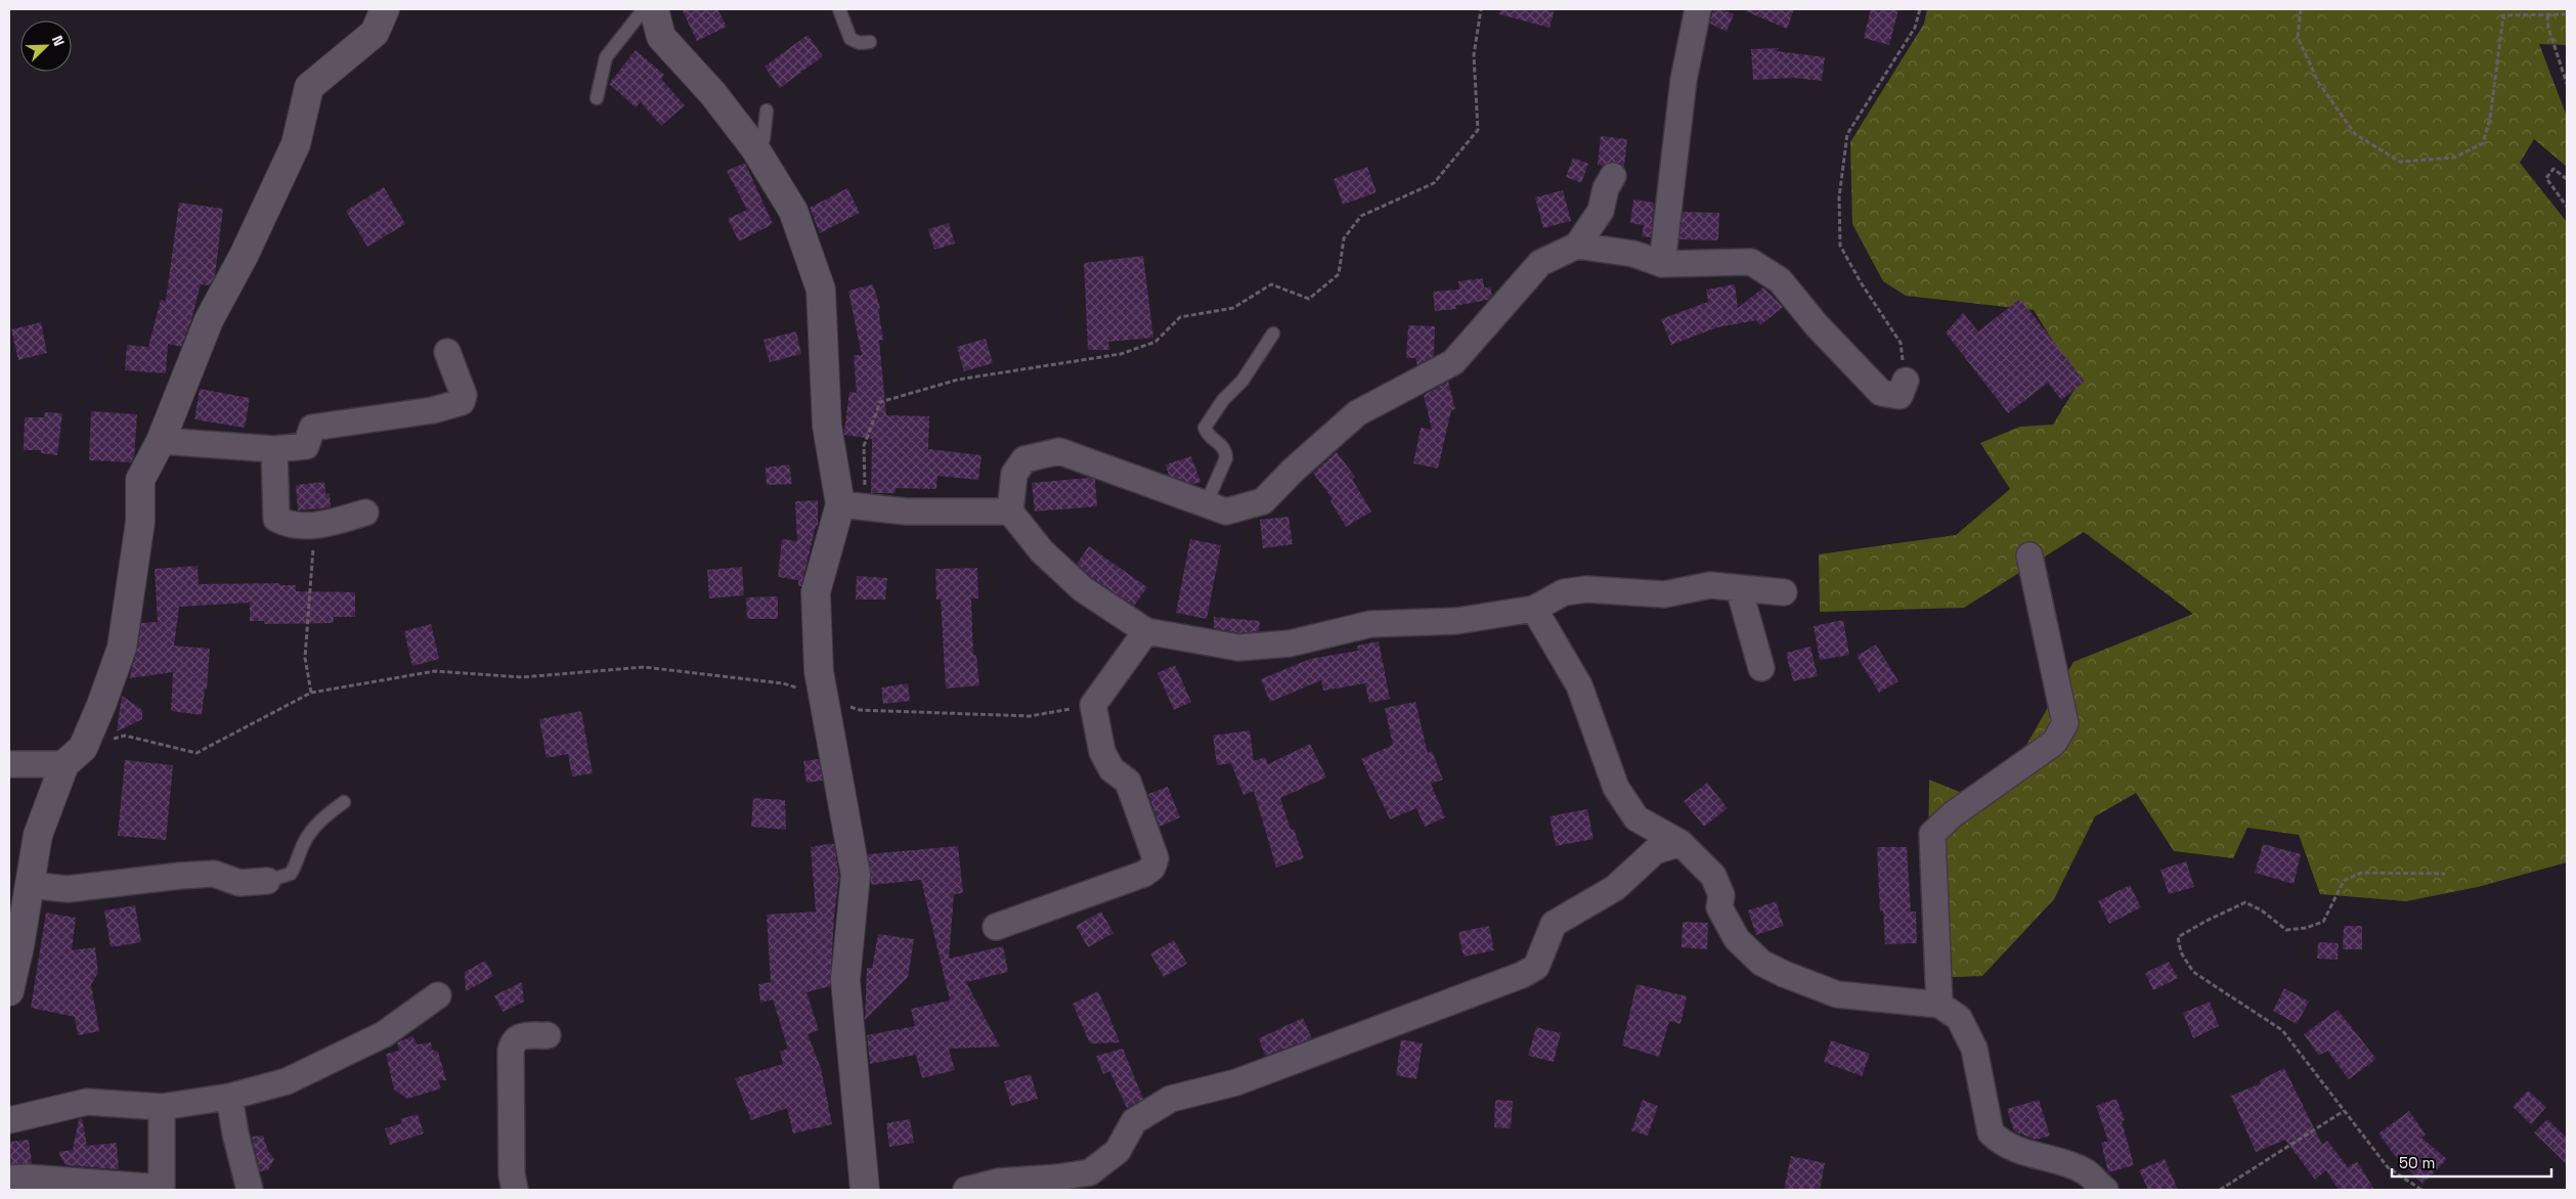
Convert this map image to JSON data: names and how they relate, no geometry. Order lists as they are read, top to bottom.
{
  "scale_bar": "50 m",
  "north": "top right"
}
